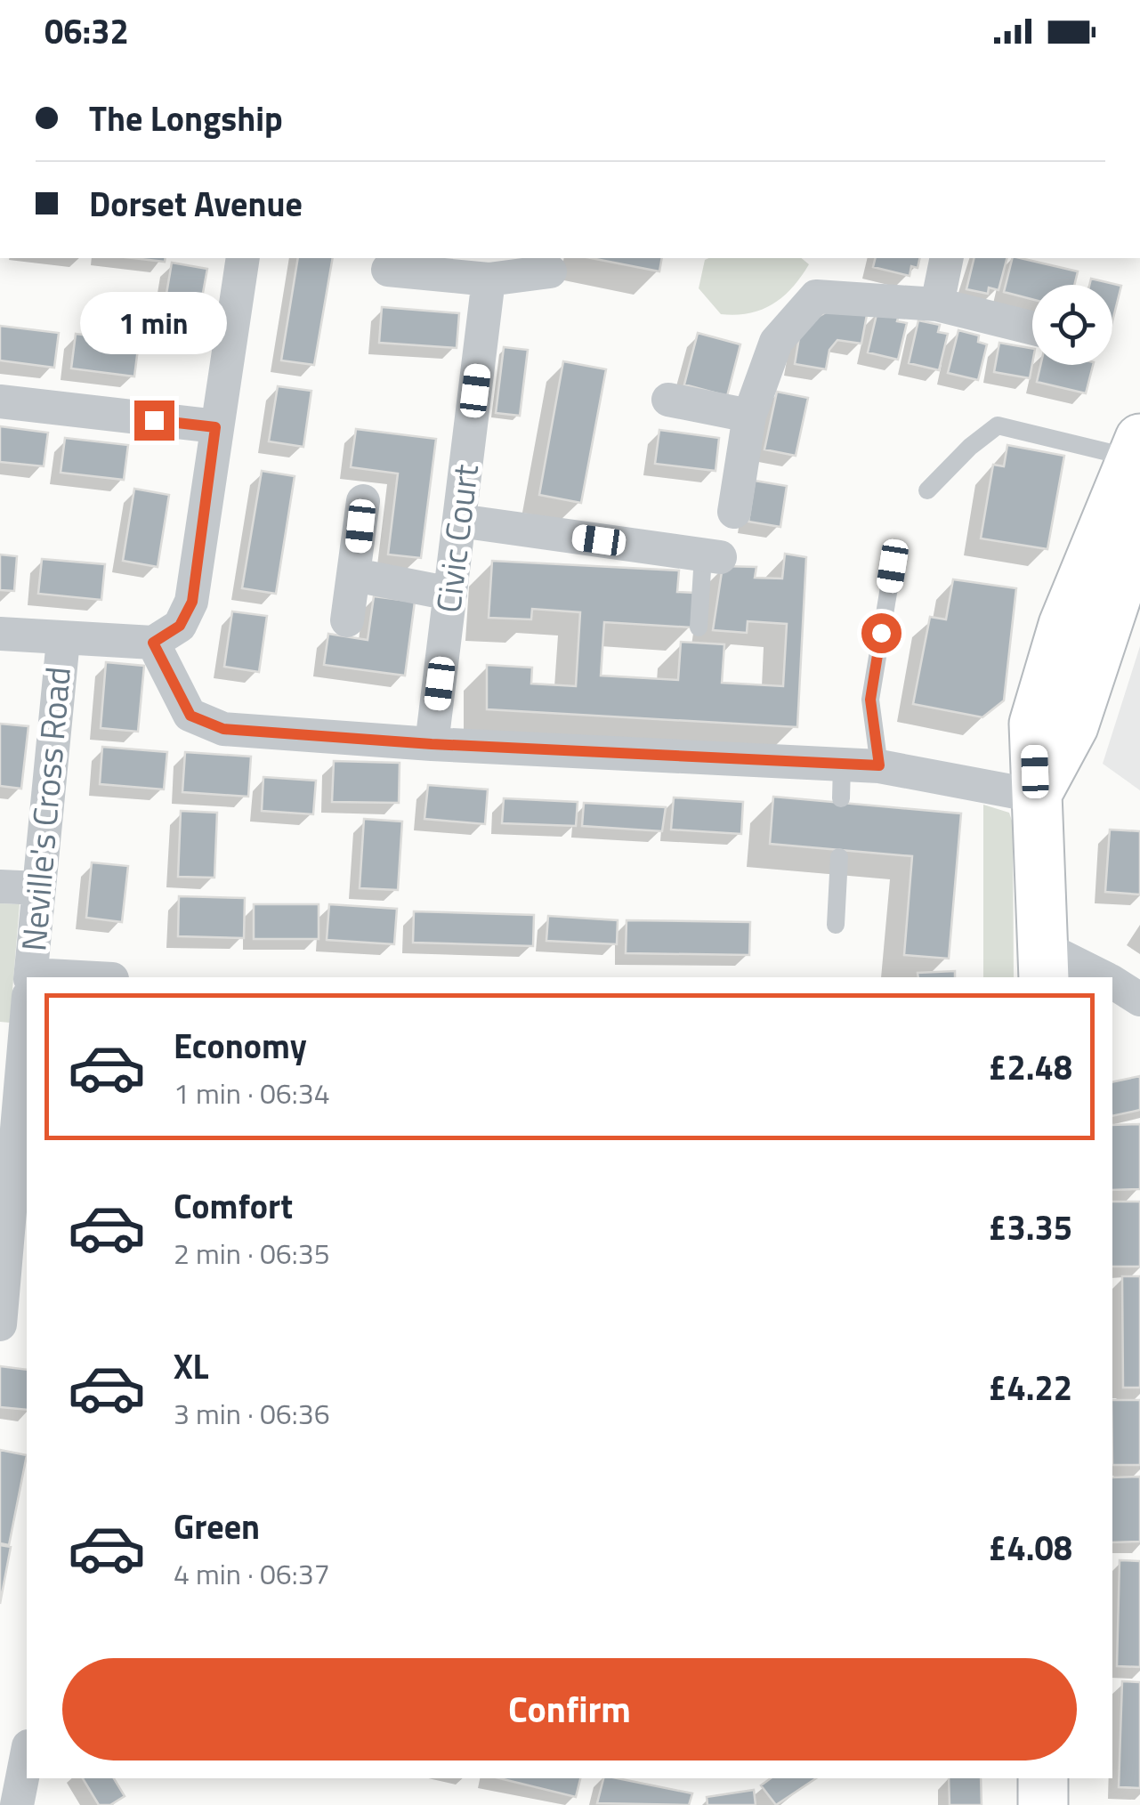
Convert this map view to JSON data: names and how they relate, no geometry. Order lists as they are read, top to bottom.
{
  "streets": {
    "street": ["Civic Court", "Neville's Cross Road"]
  },
  "page": {
    "status": "06:32",
    "banner": ["The Longship", "Dorset Avenue"],
    "bubble": "1 min",
    "list": [
      {
        "name": "Economy",
        "note": "1 min · 06:34",
        "value": "£2.48"
      },
      {
        "name": "Comfort",
        "note": "2 min · 06:35",
        "value": "£3.35"
      },
      {
        "name": "XL",
        "note": "3 min · 06:36",
        "value": "£4.22"
      },
      {
        "name": "Green",
        "note": "4 min · 06:37",
        "value": "£4.08"
      }
    ],
    "buttons": "Confirm"
  }
}
